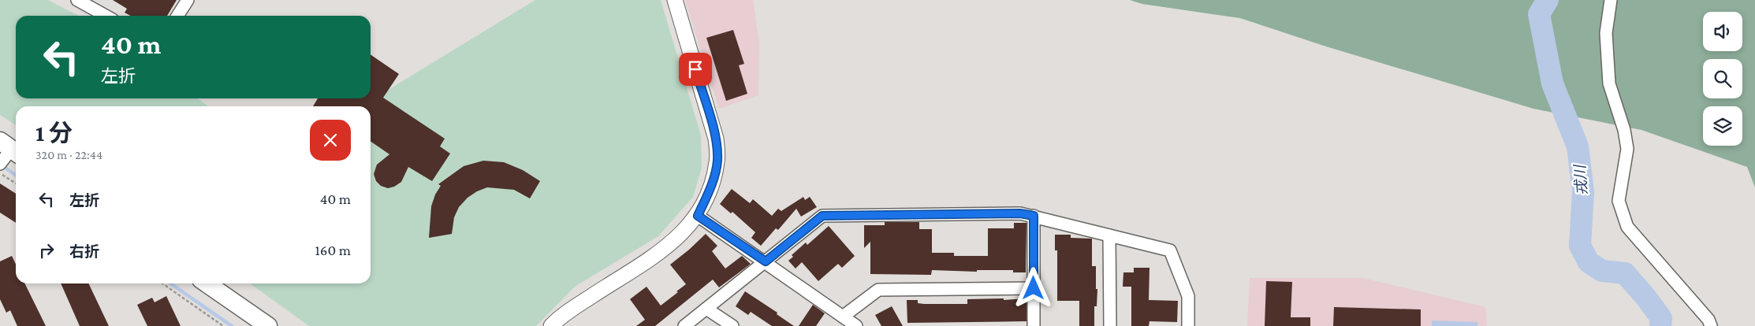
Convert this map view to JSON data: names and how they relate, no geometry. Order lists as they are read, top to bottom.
{
  "water": ["戎川"],
  "page": {
    "turn": ["40 m", "左折"],
    "heading": ["1 分", "320 m · 22:44"],
    "list": [
      {
        "name": "左折",
        "value": "40 m"
      },
      {
        "name": "右折",
        "value": "160 m"
      }
    ]
  }
}
